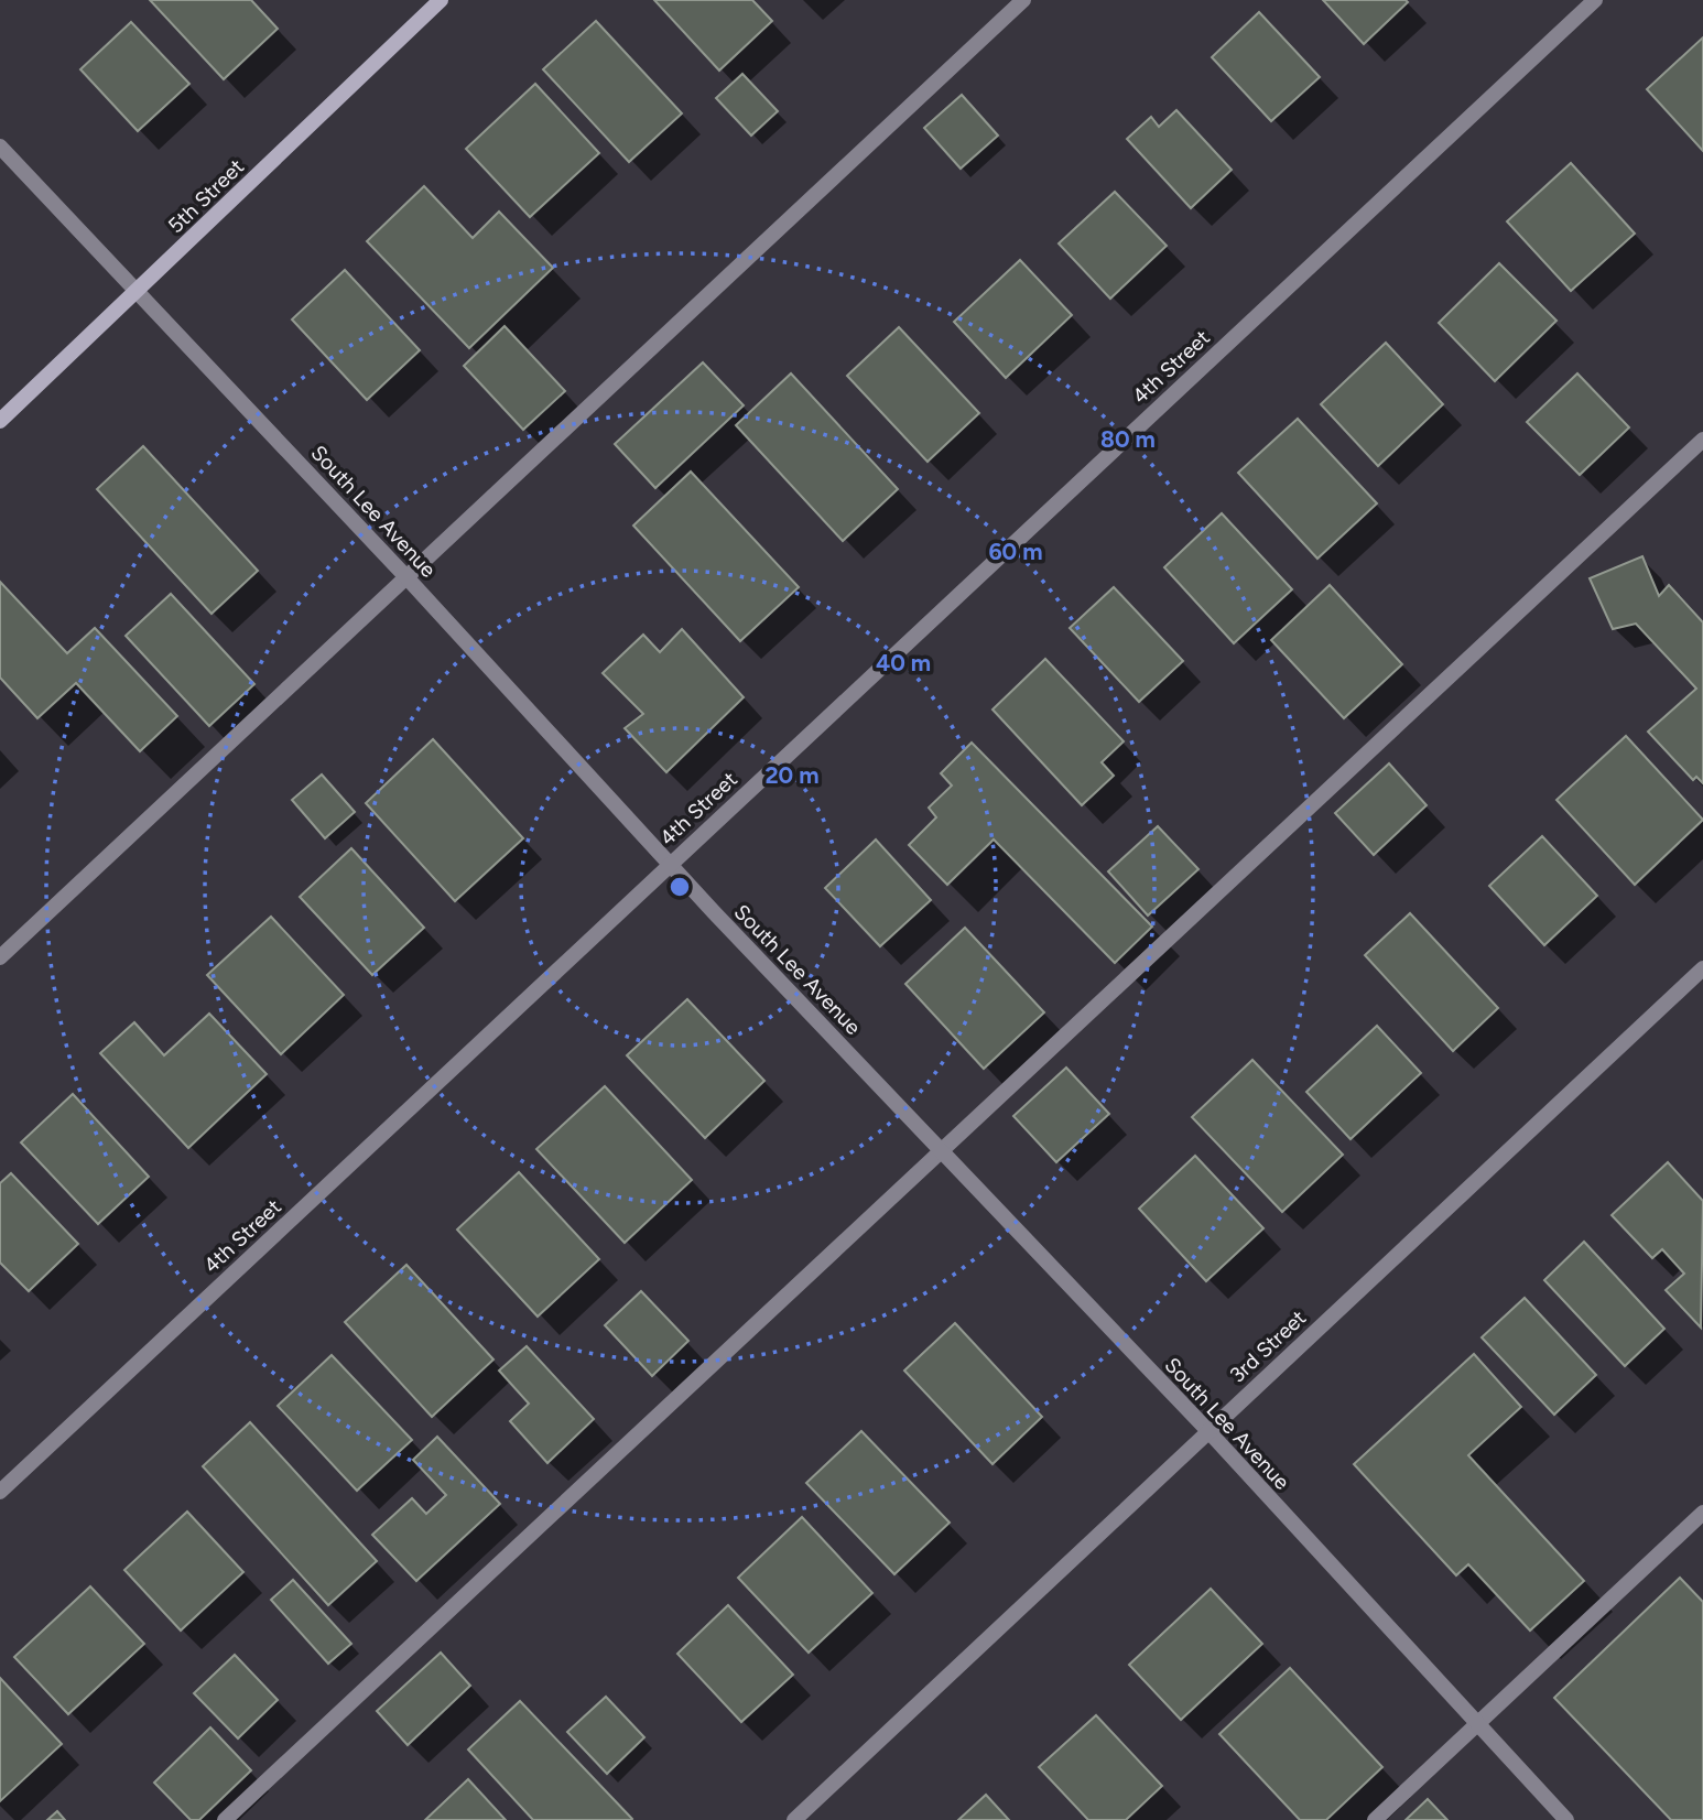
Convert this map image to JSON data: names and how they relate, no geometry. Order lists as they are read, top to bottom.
{
  "streets": {
    "street": [
      "5th Street",
      "4th Street",
      "South Lee Avenue",
      "3rd Street"
    ]
  },
  "crossings": [
    ["5th Street", "South Lee Avenue"],
    ["4th Street", "South Lee Avenue"],
    ["South Lee Avenue", "3rd Street"]
  ],
  "rings": [
    "80 m",
    "60 m",
    "40 m",
    "20 m"
  ]
}
